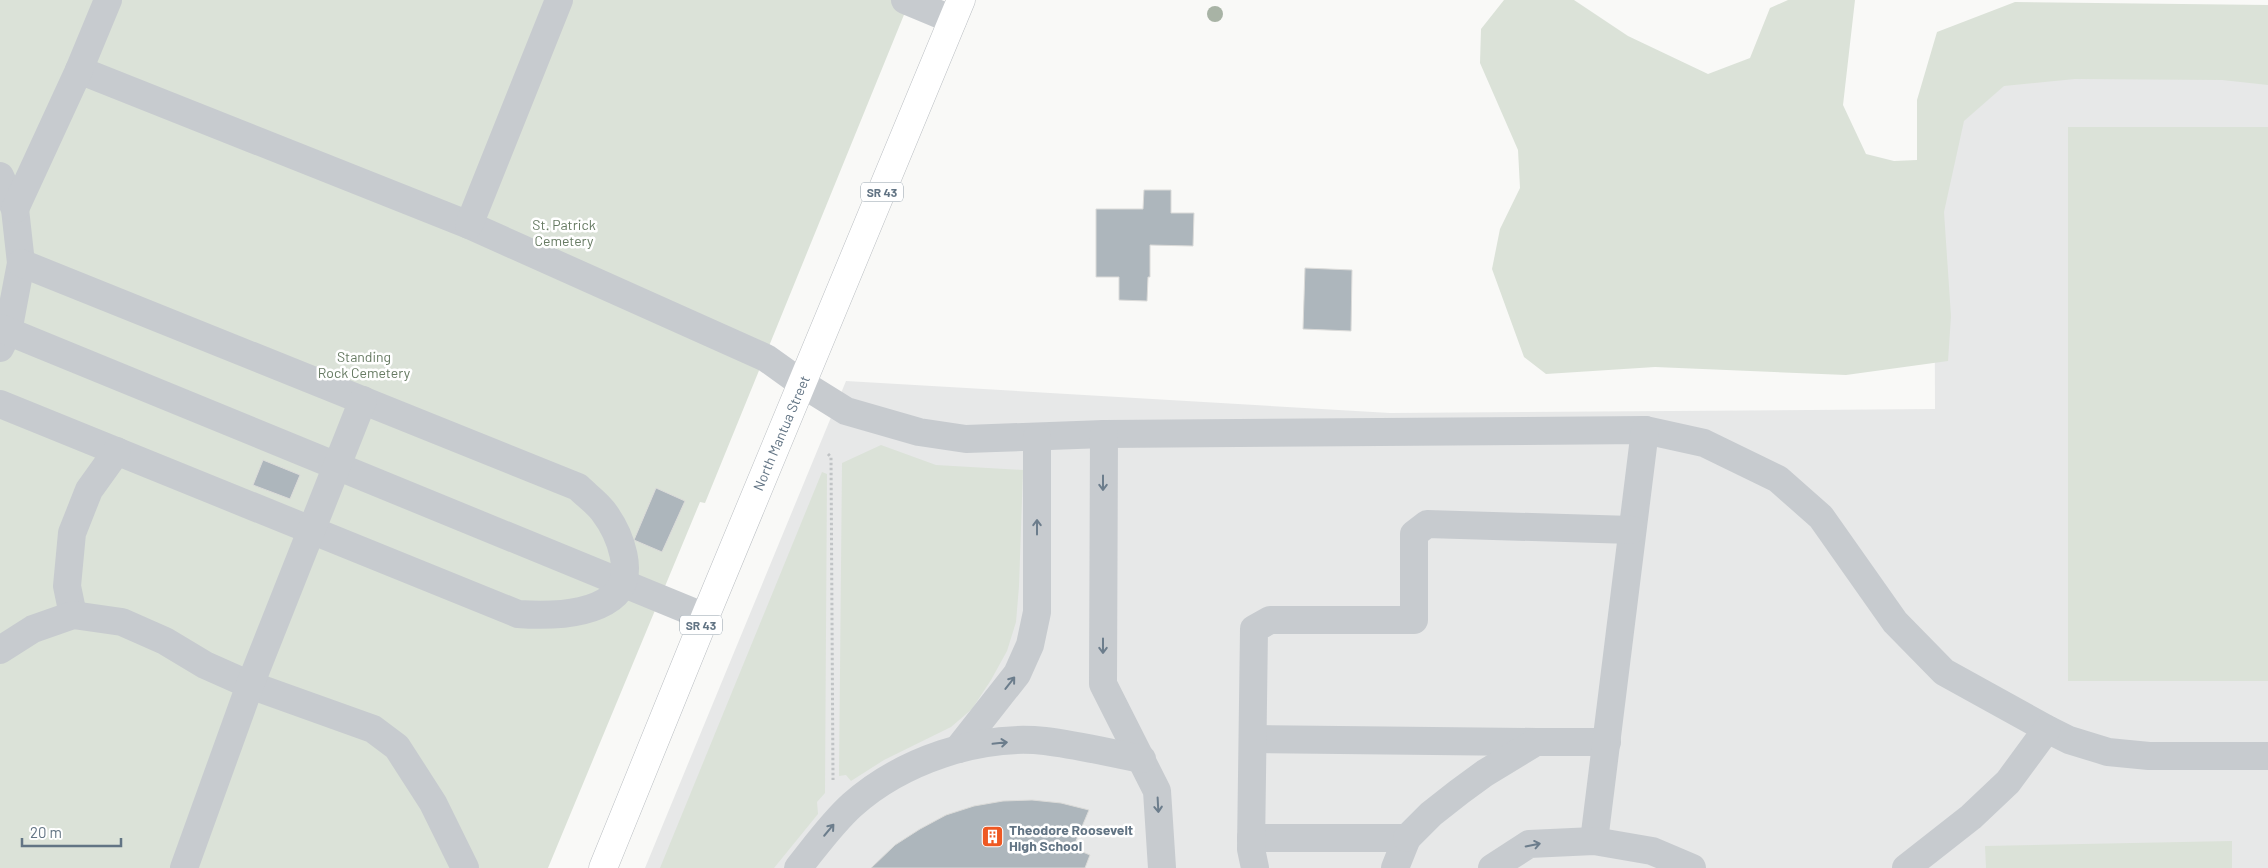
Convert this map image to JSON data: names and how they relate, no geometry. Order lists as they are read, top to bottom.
{
  "streets": {
    "main road": ["SR 43", "North Mantua Street"]
  },
  "parks": ["St. Patrick Cemetery", "Standing Rock Cemetery"],
  "places": {
    "building": ["Theodore Roosevelt High School"]
  },
  "scale_bar": "20 m"
}
